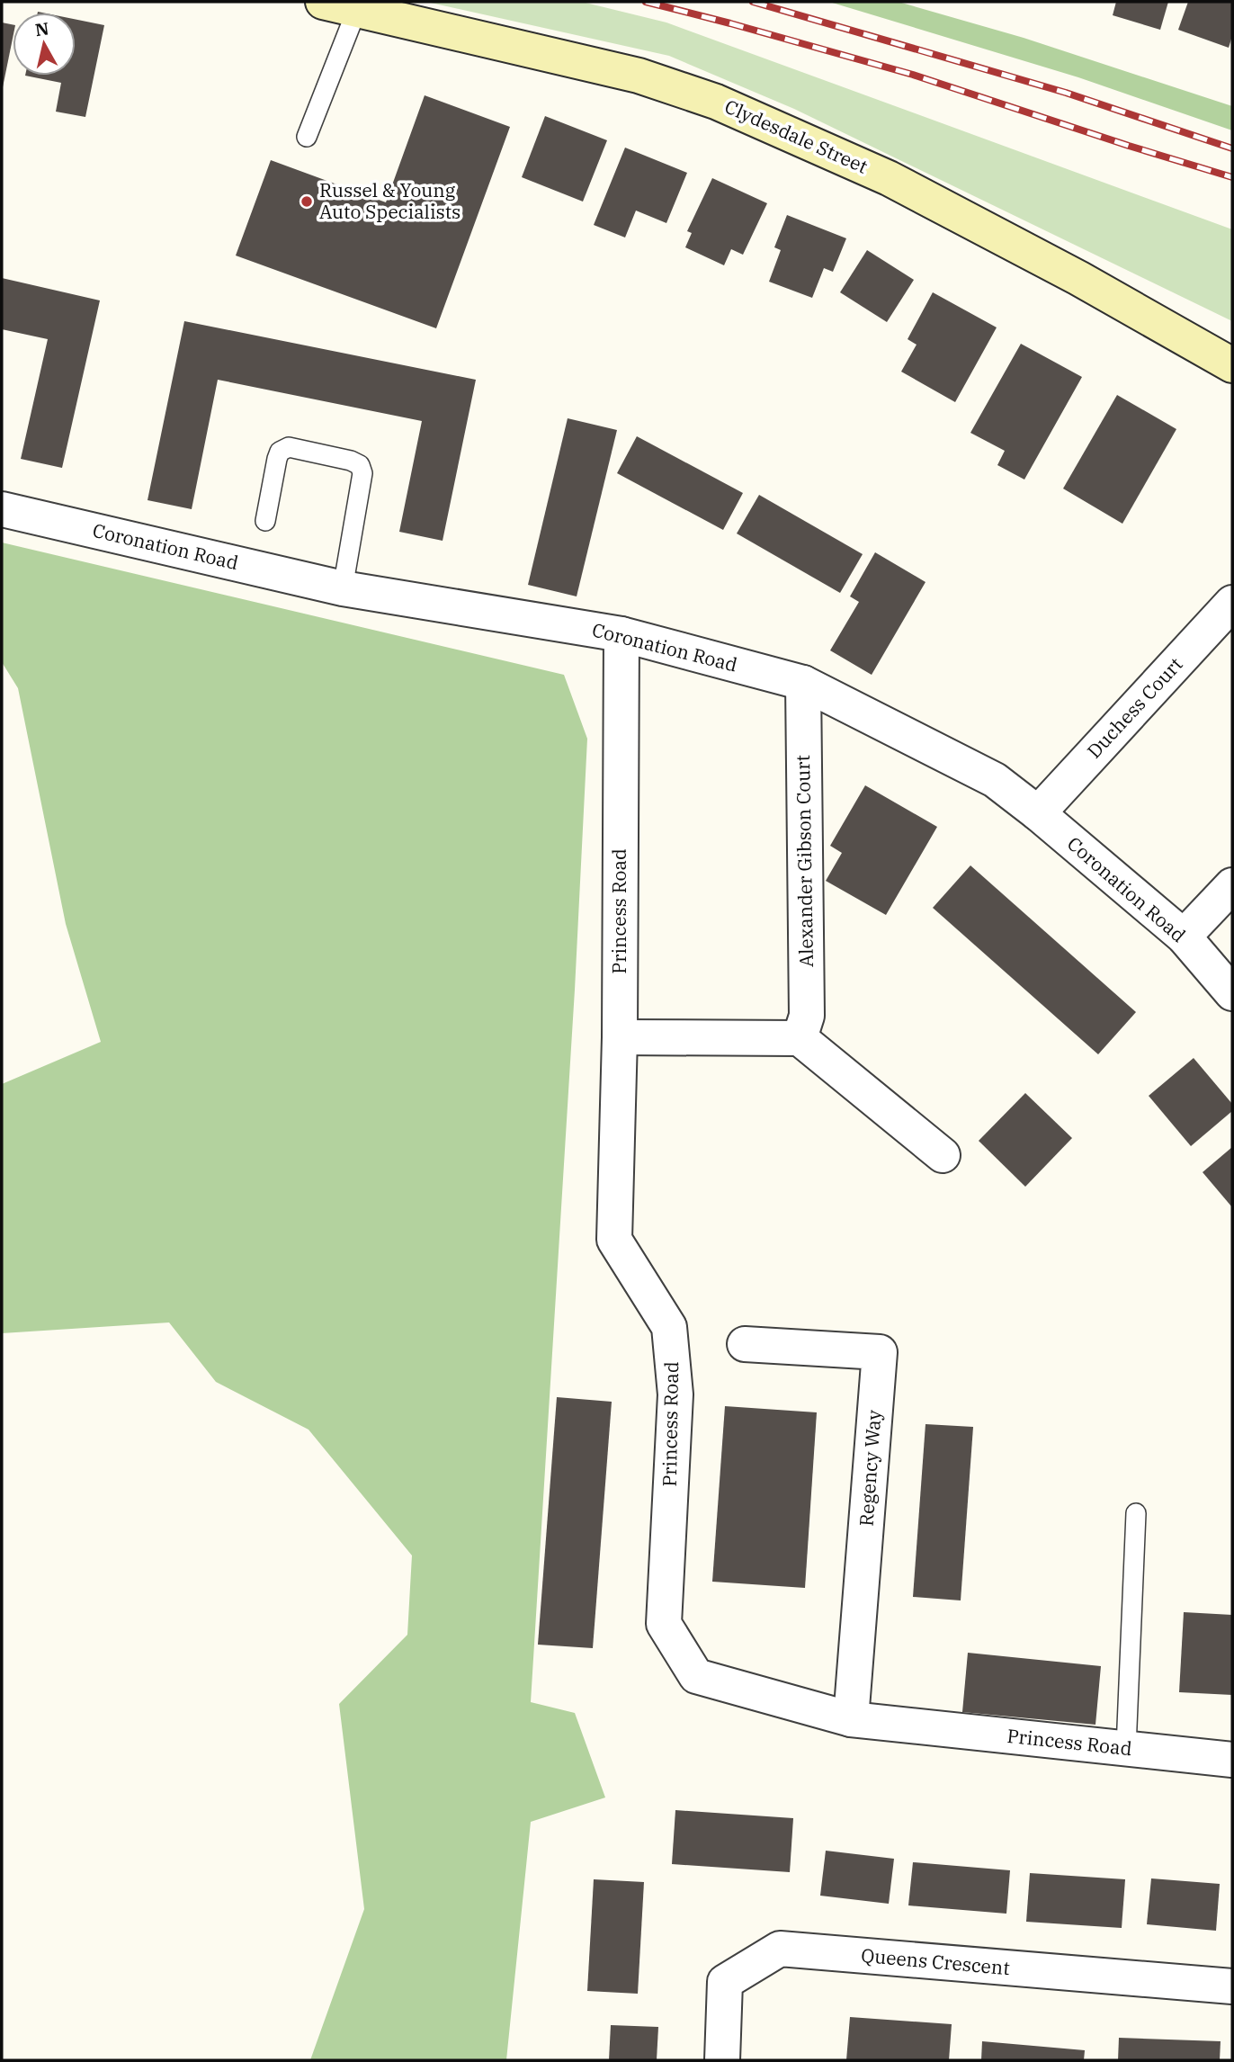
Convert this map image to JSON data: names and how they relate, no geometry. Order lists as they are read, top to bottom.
{
  "streets": {
    "main road": ["Clydesdale Street"],
    "street": [
      "Coronation Road",
      "Duchess Court",
      "Alexander Gibson Court",
      "Princess Road",
      "Regency Way",
      "Queens Crescent"
    ]
  },
  "crossings": [
    ["Coronation Road", "Duchess Court"],
    ["Coronation Road", "Alexander Gibson Court"],
    ["Coronation Road", "Princess Road"],
    ["Princess Road", "Regency Way"]
  ],
  "places": ["Russel & Young Auto Specialists"],
  "north": "top"
}
